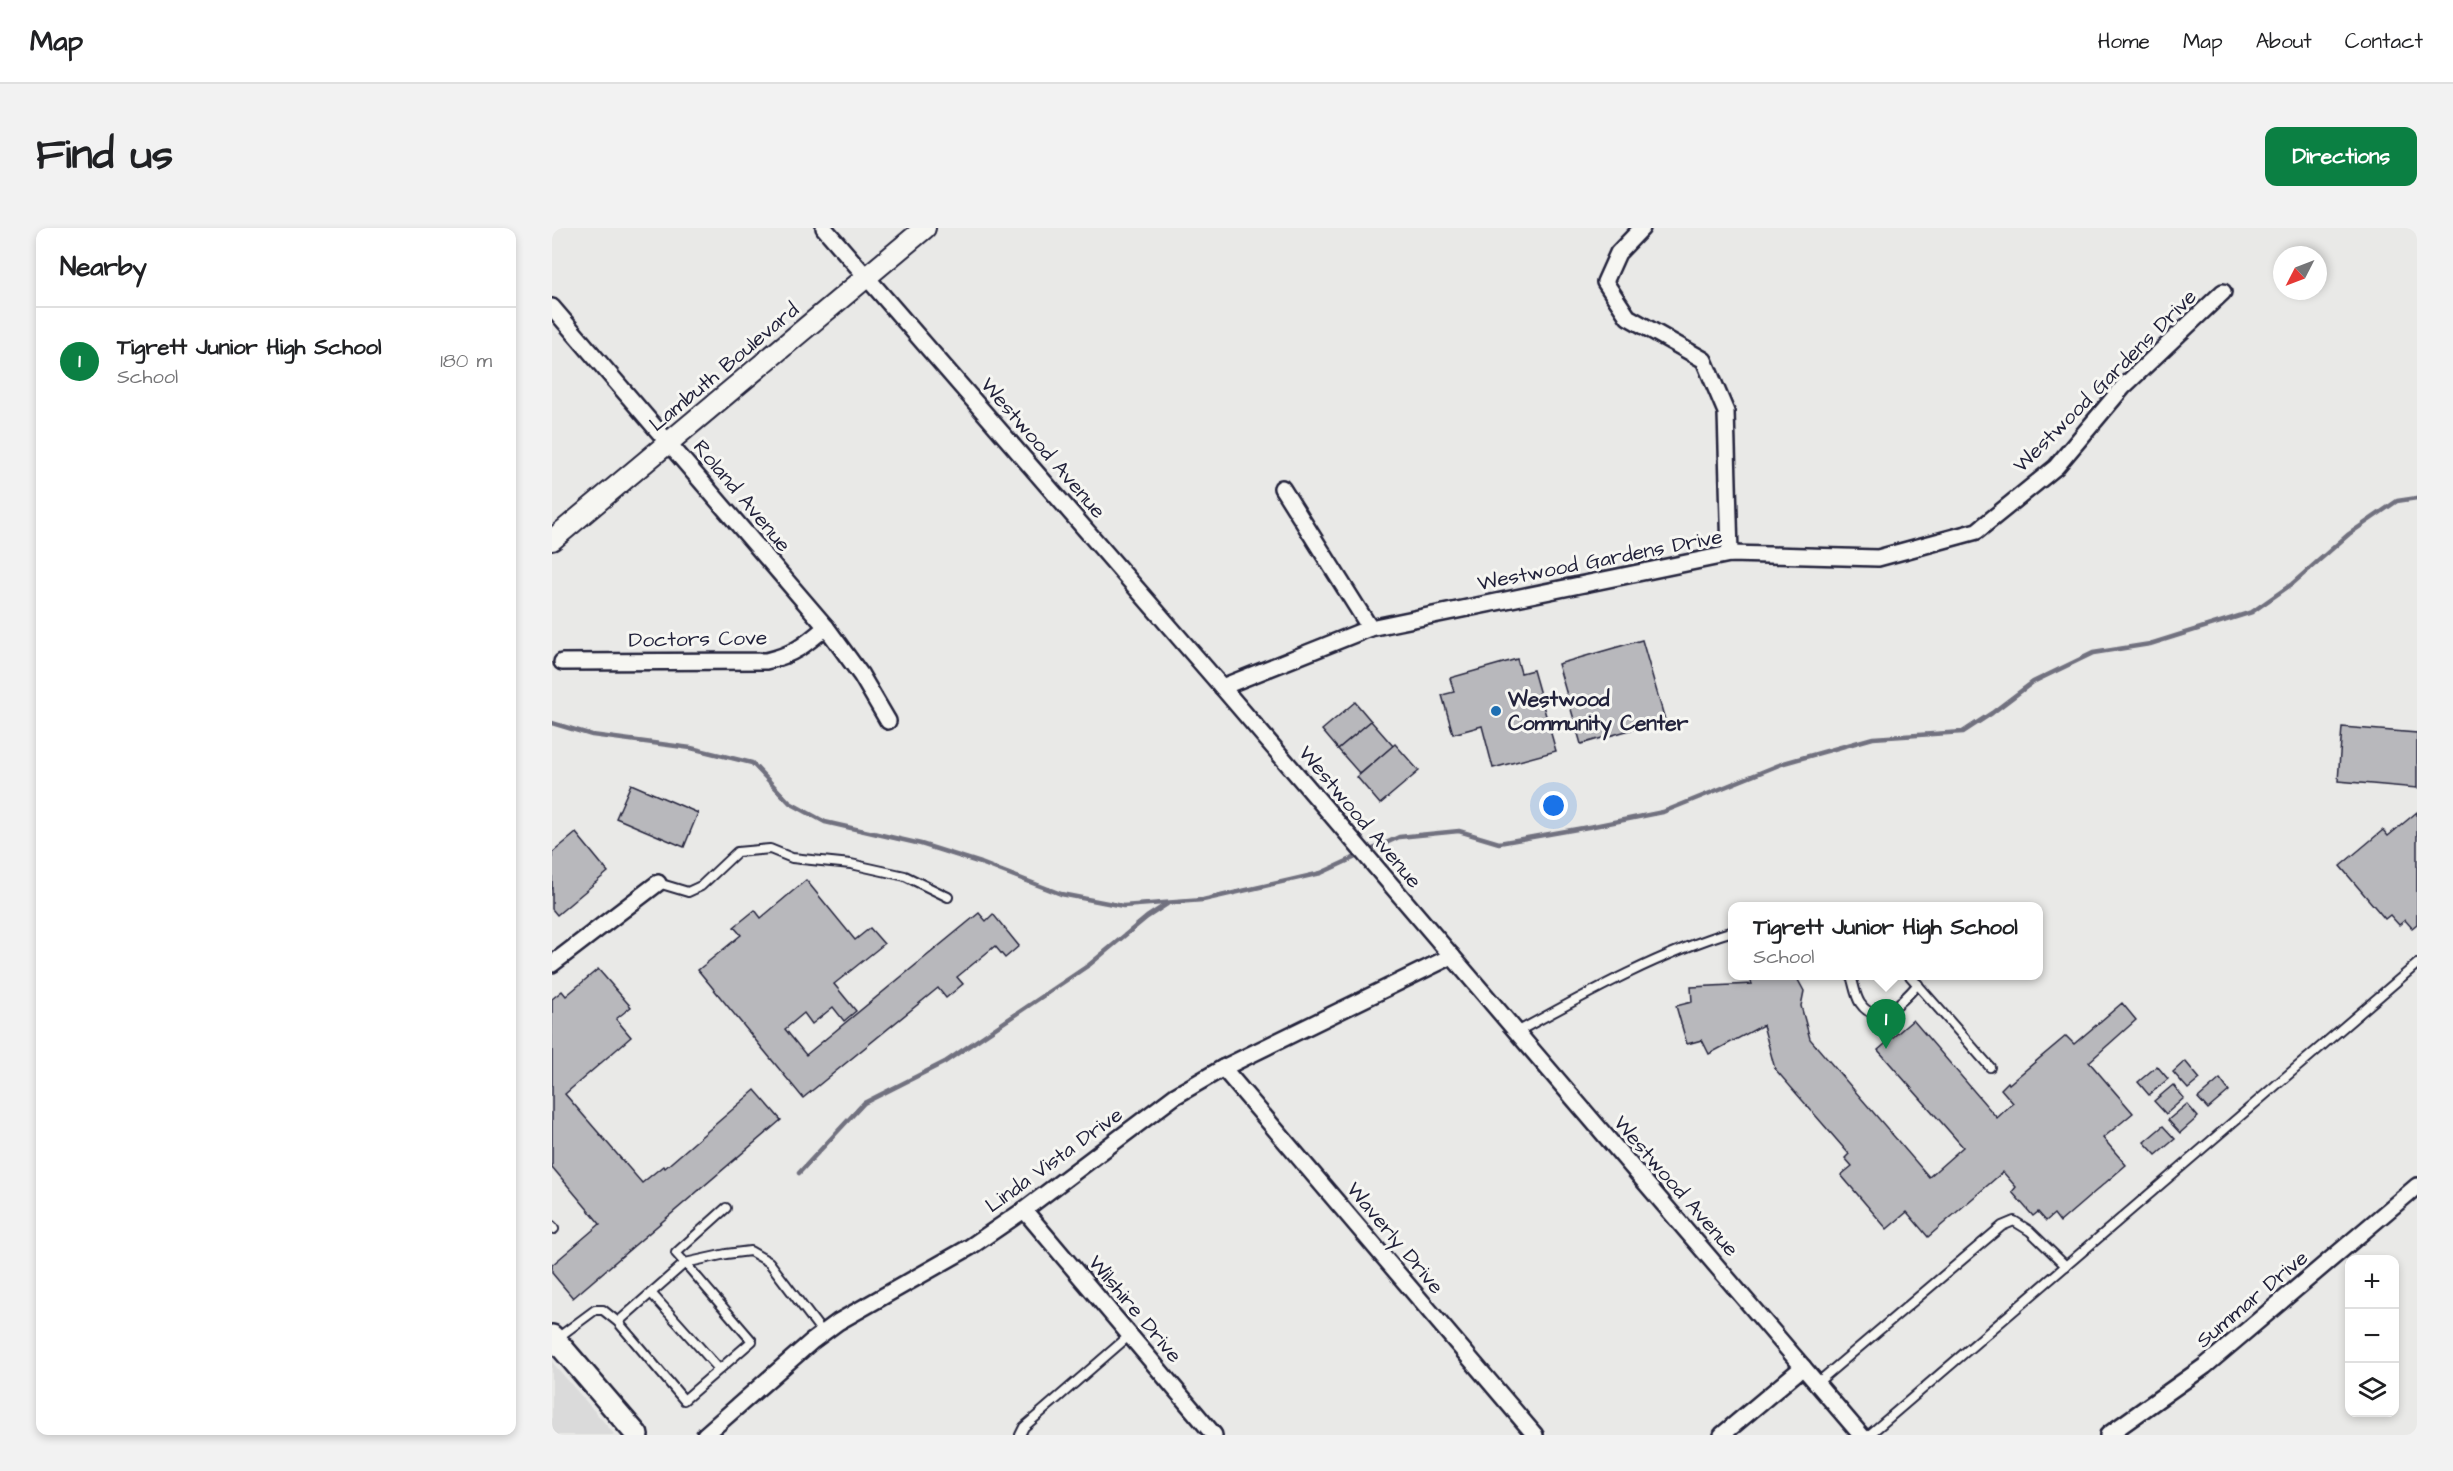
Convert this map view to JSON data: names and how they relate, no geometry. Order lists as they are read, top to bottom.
{
  "streets": {
    "street": [
      "Lambuth Boulevard",
      "Westwood Gardens Drive",
      "Westwood Avenue",
      "Roland Avenue",
      "Doctors Cove",
      "Linda Vista Drive",
      "Waverly Drive",
      "Summar Drive",
      "Wilshire Drive"
    ]
  },
  "crossings": [
    ["Lambuth Boulevard", "Westwood Avenue"],
    ["Lambuth Boulevard", "Roland Avenue"],
    ["Westwood Gardens Drive", "Westwood Avenue"],
    ["Westwood Avenue", "Linda Vista Drive"],
    ["Roland Avenue", "Doctors Cove"],
    ["Linda Vista Drive", "Waverly Drive"],
    ["Linda Vista Drive", "Wilshire Drive"]
  ],
  "places": ["Westwood Community Center"],
  "north": "bottom left",
  "page": {
    "header": "Map",
    "nav": [
      "Home",
      "Map",
      "About",
      "Contact"
    ],
    "title": "Find us",
    "buttons": "Directions",
    "heading": "Nearby",
    "list": [
      {
        "mark": "1",
        "name": "Tigrett Junior High School",
        "note": "School",
        "value": "180 m"
      }
    ],
    "popup": ["Tigrett Junior High School", "School"],
    "pins": "1",
    "map_buttons": ["+", "−"]
  }
}
